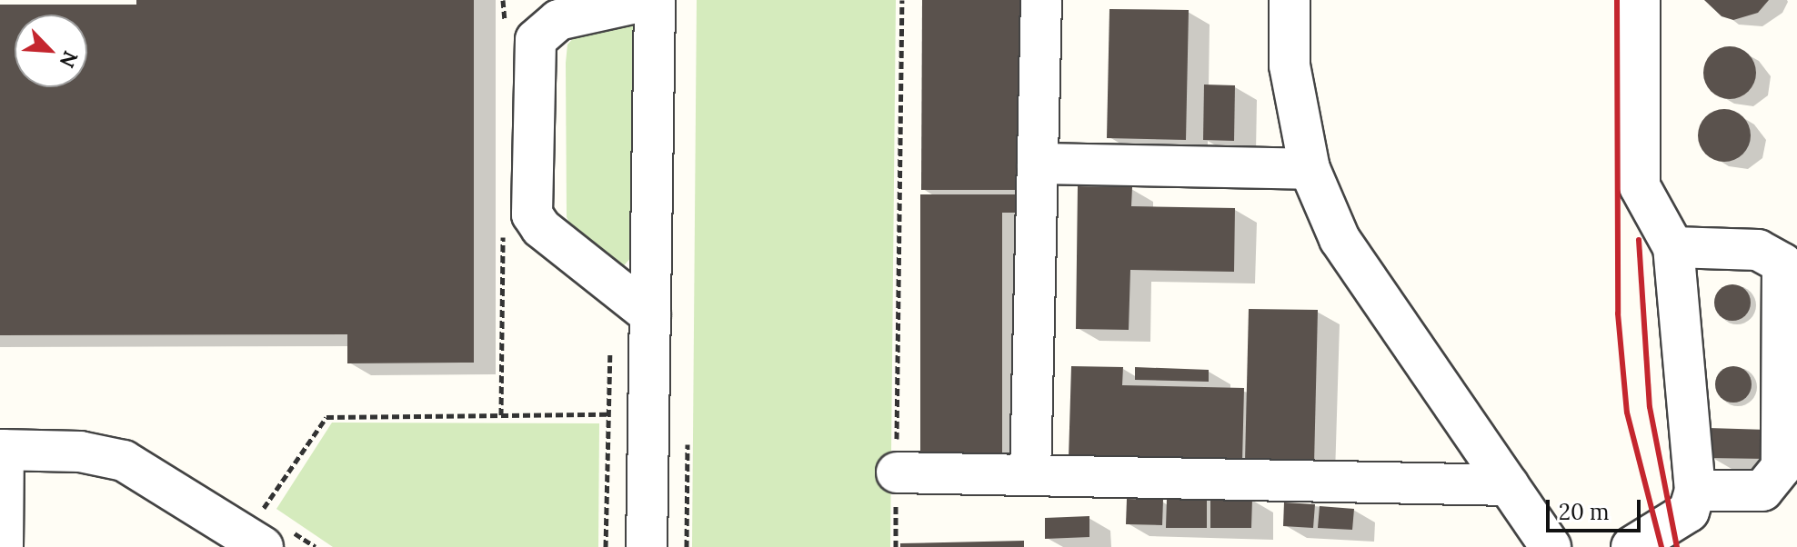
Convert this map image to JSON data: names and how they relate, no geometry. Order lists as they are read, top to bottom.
{
  "scale_bar": "20 m",
  "north": "bottom right"
}
